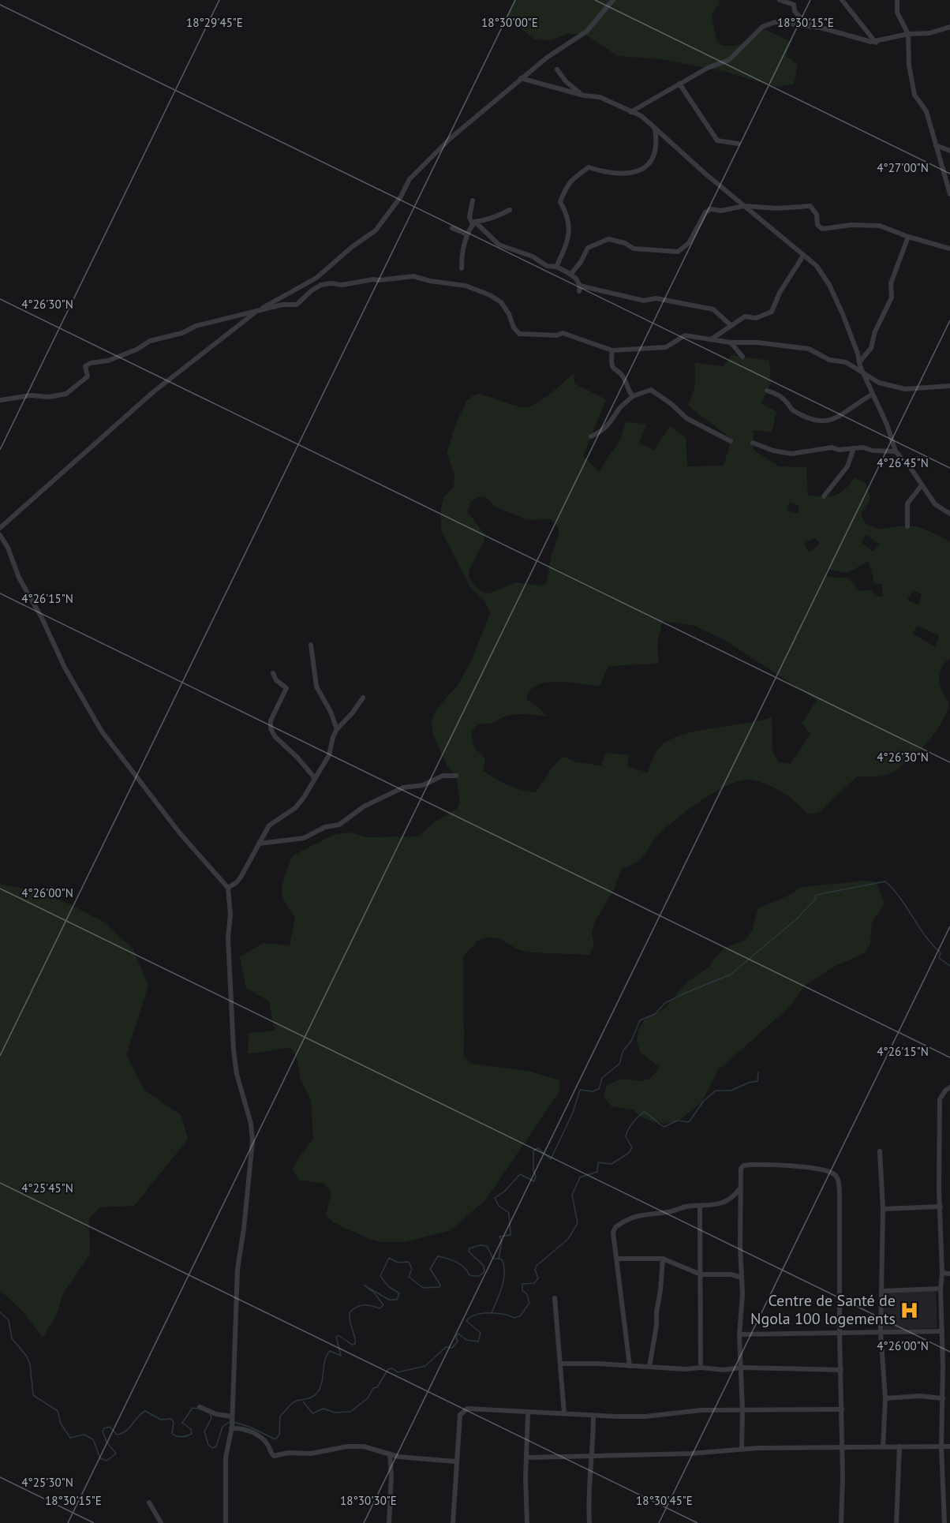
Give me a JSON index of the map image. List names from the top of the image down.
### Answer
{
  "places": {
    "hospital": ["Centre de Santé de Ngola 100 logements"]
  },
  "coordinates": [
    "18°29'45\"E",
    "18°30'00\"E",
    "18°30'15\"E",
    "4°27'00\"N",
    "4°26'30\"N",
    "4°26'45\"N",
    "4°26'15\"N",
    "4°26'00\"N",
    "4°25'45\"N",
    "4°25'30\"N",
    "18°30'30\"E",
    "18°30'45\"E"
  ]
}
